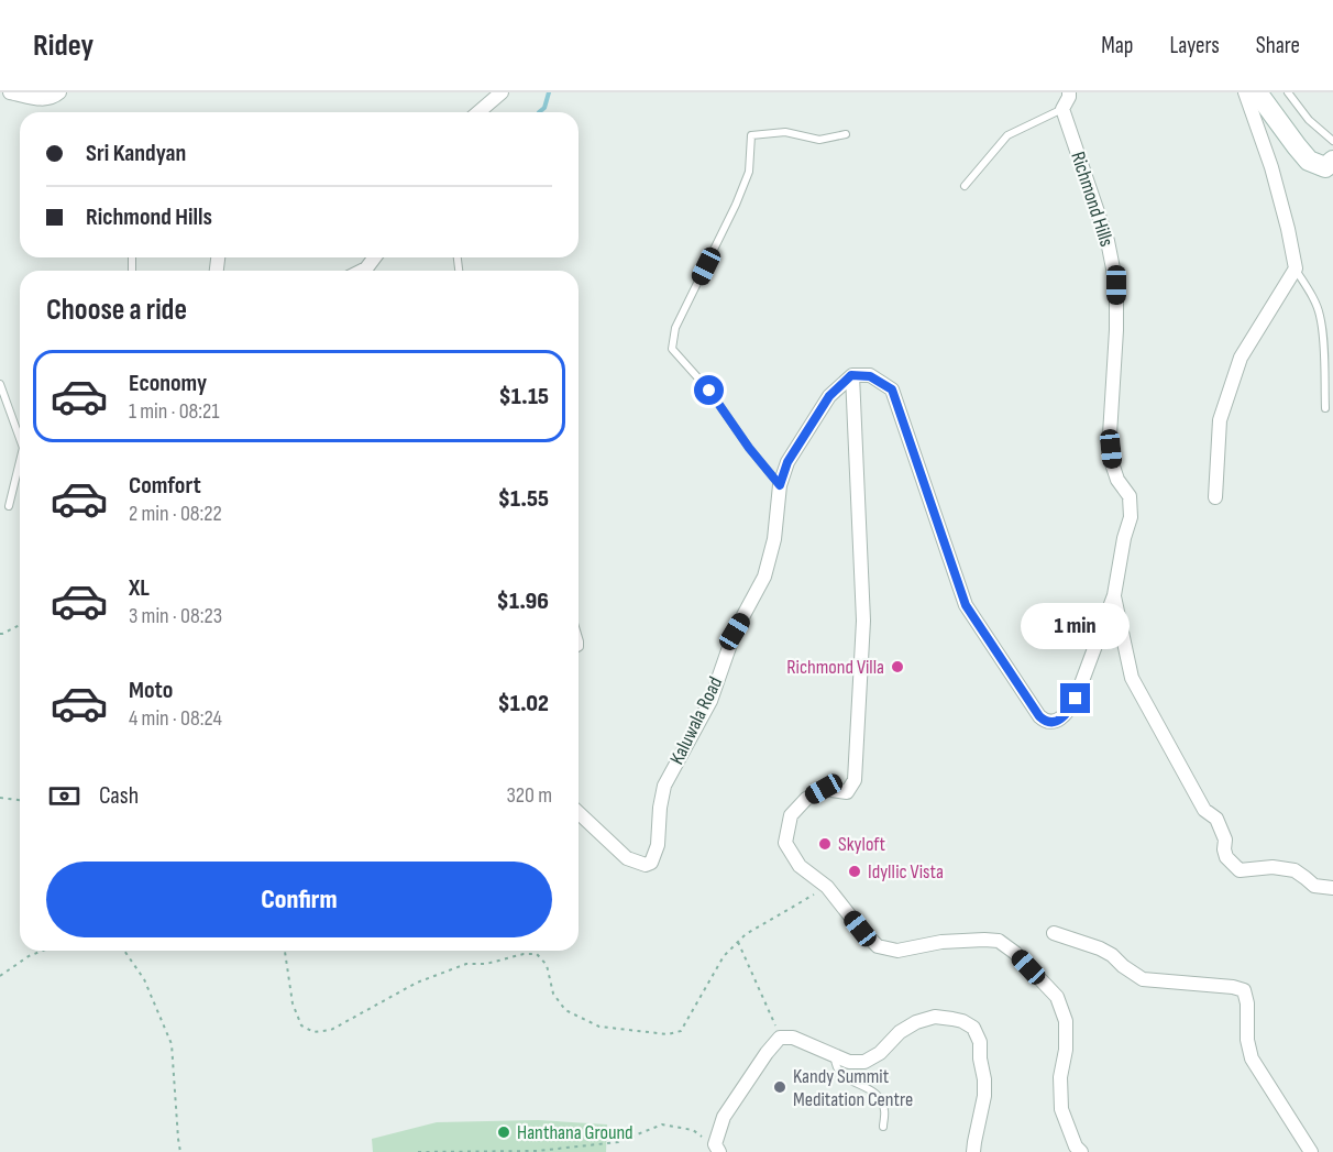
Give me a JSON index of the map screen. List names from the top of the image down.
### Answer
{
  "streets": {
    "street": ["Richmond Hills", "Kaluwala Road"]
  },
  "places": [
    "Richmond Villa",
    "Skyloft",
    "Idyllic Vista",
    "Kandy Summit Meditation Centre",
    "Hanthana Ground"
  ],
  "page": {
    "header": "Ridey",
    "nav": ["Map", "Layers", "Share"],
    "banner": ["Sri Kandyan", "Richmond Hills"],
    "heading": "Choose a ride",
    "list": [
      {
        "name": "Economy",
        "note": "1 min · 08:21",
        "value": "$1.15"
      },
      {
        "name": "Comfort",
        "note": "2 min · 08:22",
        "value": "$1.55"
      },
      {
        "name": "XL",
        "note": "3 min · 08:23",
        "value": "$1.96"
      },
      {
        "name": "Moto",
        "note": "4 min · 08:24",
        "value": "$1.02"
      }
    ],
    "bubble": "1 min",
    "pay": ["Cash", "320 m"],
    "buttons": "Confirm"
  }
}
